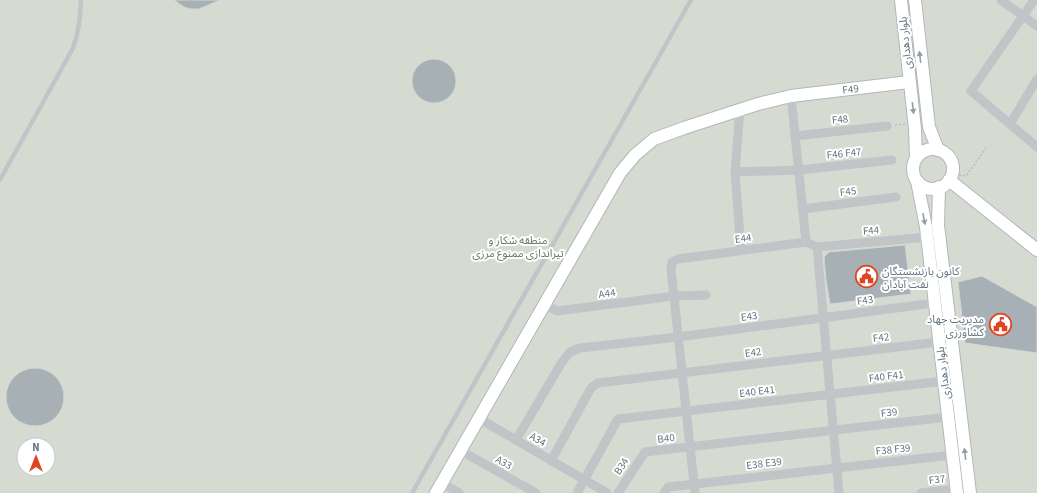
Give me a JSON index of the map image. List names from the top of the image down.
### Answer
{
  "streets": {
    "main road": ["بلوار دهداری", "F49"],
    "street": [
      "F48",
      "F46 F47",
      "F45",
      "F44",
      "E44",
      "A44",
      "F43",
      "E43",
      "F42",
      "E42",
      "F40 F41",
      "E40 E41",
      "F39",
      "B40",
      "A34",
      "F38 F39",
      "A33",
      "E38 E39",
      "B34",
      "F37"
    ]
  },
  "crossings": [
    ["بلوار دهداری", "F49"],
    ["بلوار دهداری", "F44"],
    ["بلوار دهداری", "F43"],
    ["بلوار دهداری", "F42"],
    ["بلوار دهداری", "F40 F41"],
    ["بلوار دهداری", "F39"],
    ["بلوار دهداری", "F38 F39"],
    ["بلوار دهداری", "F37"],
    ["F49", "A44"],
    ["F49", "A34"],
    ["F49", "A33"],
    ["E44", "A44"],
    ["F43", "E43"],
    ["E43", "A34"],
    ["F42", "E42"],
    ["E42", "A34"],
    ["F40 F41", "E40 E41"],
    ["E40 E41", "A34"],
    ["F39", "B40"],
    ["B40", "B34"],
    ["F38 F39", "E38 E39"]
  ],
  "parks": ["منطقه شکار و تیراندازی ممنوع مرزی"],
  "places": {
    "public building": ["کانون بازنشستگان نفت آبادان", "مدیریت جهاد کشاورزی"]
  },
  "north": "top"
}
